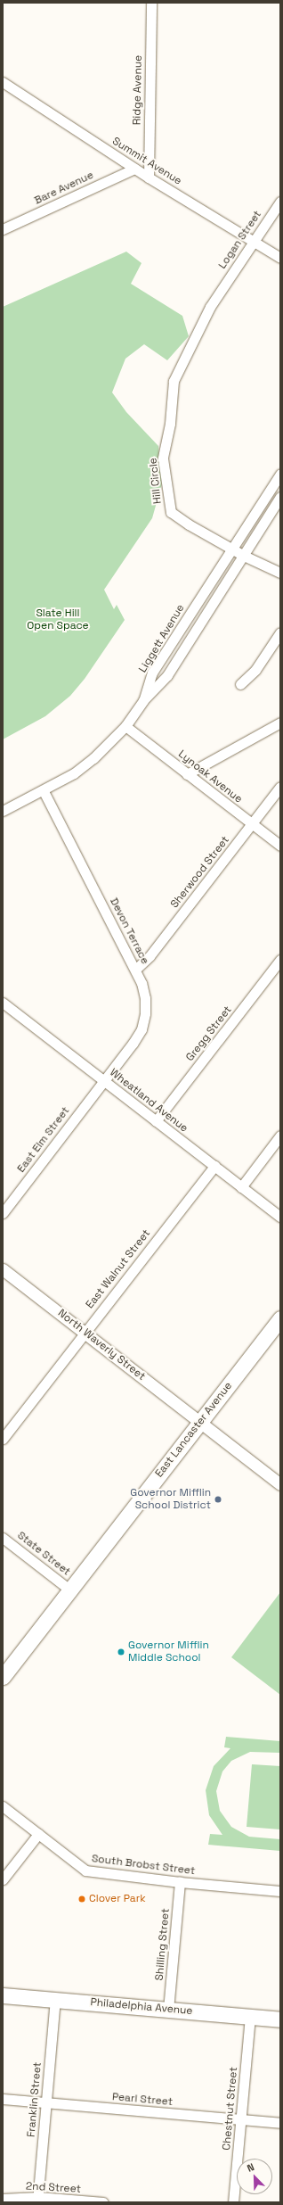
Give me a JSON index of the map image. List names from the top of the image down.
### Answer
{
  "streets": {
    "main road": ["East Lancaster Avenue", "Philadelphia Avenue"],
    "street": [
      "Ridge Avenue",
      "Summit Avenue",
      "Bare Avenue",
      "Logan Street",
      "Hill Circle",
      "Liggett Avenue",
      "Lynoak Avenue",
      "Sherwood Street",
      "Devon Terrace",
      "Gregg Street",
      "Wheatland Avenue",
      "East Elm Street",
      "East Walnut Street",
      "North Waverly Street",
      "State Street",
      "South Brobst Street",
      "Shilling Street",
      "Franklin Street",
      "Pearl Street",
      "Chestnut Street",
      "2nd Street"
    ]
  },
  "crossings": [
    ["Ridge Avenue", "Summit Avenue"],
    ["Summit Avenue", "Bare Avenue"],
    ["Summit Avenue", "Logan Street"],
    ["Logan Street", "Hill Circle"],
    ["Hill Circle", "Liggett Avenue"],
    ["Lynoak Avenue", "Sherwood Street"],
    ["Sherwood Street", "Devon Terrace"],
    ["Devon Terrace", "Wheatland Avenue"],
    ["Devon Terrace", "East Elm Street"],
    ["Gregg Street", "Wheatland Avenue"],
    ["Wheatland Avenue", "East Elm Street"],
    ["Wheatland Avenue", "East Walnut Street"],
    ["East Walnut Street", "North Waverly Street"],
    ["North Waverly Street", "East Lancaster Avenue"],
    ["East Lancaster Avenue", "State Street"],
    ["South Brobst Street", "Shilling Street"],
    ["Shilling Street", "Philadelphia Avenue"],
    ["Philadelphia Avenue", "Franklin Street"],
    ["Philadelphia Avenue", "Chestnut Street"],
    ["Franklin Street", "Pearl Street"],
    ["Franklin Street", "2nd Street"],
    ["Pearl Street", "Chestnut Street"]
  ],
  "parks": ["Slate Hill Open Space"],
  "places": ["Governor Mifflin School District", "Governor Mifflin Middle School", "Clover Park"],
  "north": "top left"
}
